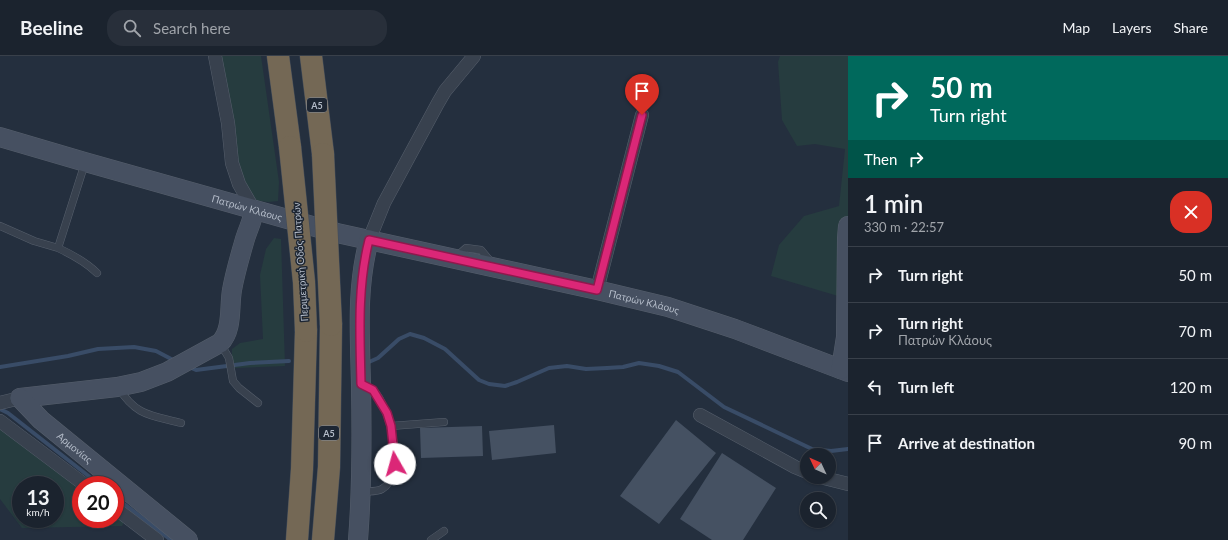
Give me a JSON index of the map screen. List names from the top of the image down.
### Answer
{
  "streets": {
    "highway": ["Α5", "Περιμετρική Οδός Πατρών"],
    "street": ["Πατρών Κλάους", "Αρμονίας"]
  },
  "north": "top left",
  "page": {
    "header": "Beeline",
    "search": "Search here",
    "nav": ["Map", "Layers", "Share"],
    "turn": ["50 m", "Turn right"],
    "then": "Then",
    "heading": ["1 min", "330 m · 22:57"],
    "list": [
      {
        "name": "Turn right",
        "value": "50 m"
      },
      {
        "name": "Turn right",
        "note": "Πατρών Κλάους",
        "value": "70 m"
      },
      {
        "name": "Turn left",
        "value": "120 m"
      },
      {
        "name": "Arrive at destination",
        "value": "90 m"
      }
    ],
    "speed": "13 km/h",
    "limit": "20"
  }
}
